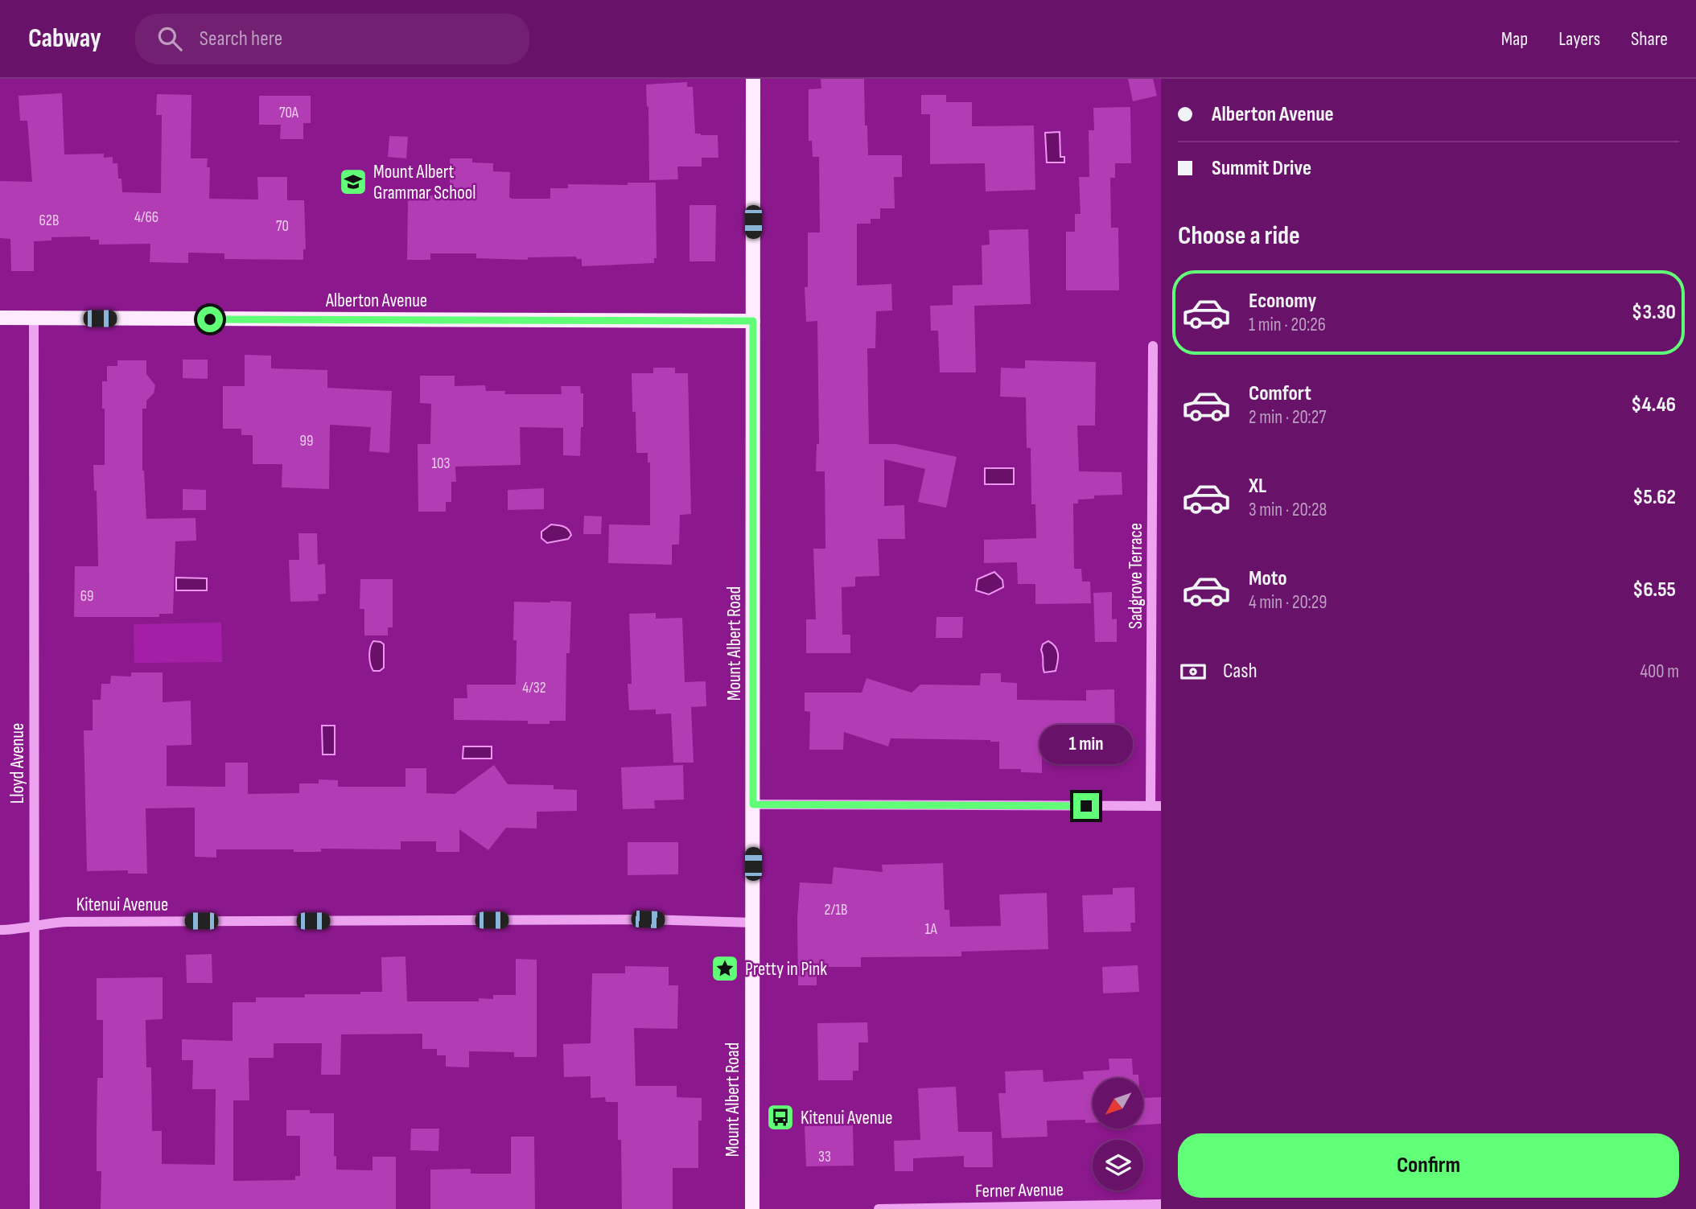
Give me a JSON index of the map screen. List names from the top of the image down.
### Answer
{
  "streets": {
    "main road": ["Alberton Avenue", "Mount Albert Road"],
    "street": [
      "Sadgrove Terrace",
      "Lloyd Avenue",
      "Kitenui Avenue",
      "Ferner Avenue"
    ]
  },
  "crossings": [
    ["Alberton Avenue", "Mount Albert Road"],
    ["Alberton Avenue", "Lloyd Avenue"],
    ["Mount Albert Road", "Kitenui Avenue"],
    ["Lloyd Avenue", "Kitenui Avenue"]
  ],
  "places": {
    "school or university": ["Mount Albert Grammar School"],
    "place": ["Pretty in Pink"],
    "bus stop": ["Kitenui Avenue"]
  },
  "house_numbers": [
    "70A",
    "4/66",
    "62B",
    "70",
    "99",
    "103",
    "69",
    "4/32",
    "2/1B",
    "1A",
    "33"
  ],
  "north": "bottom left",
  "page": {
    "header": "Cabway",
    "search": "Search here",
    "nav": ["Map", "Layers", "Share"],
    "banner": ["Alberton Avenue", "Summit Drive"],
    "heading": "Choose a ride",
    "list": [
      {
        "name": "Economy",
        "note": "1 min · 20:26",
        "value": "$3.30"
      },
      {
        "name": "Comfort",
        "note": "2 min · 20:27",
        "value": "$4.46"
      },
      {
        "name": "XL",
        "note": "3 min · 20:28",
        "value": "$5.62"
      },
      {
        "name": "Moto",
        "note": "4 min · 20:29",
        "value": "$6.55"
      }
    ],
    "pay": ["Cash", "400 m"],
    "bubble": "1 min",
    "buttons": "Confirm"
  }
}
